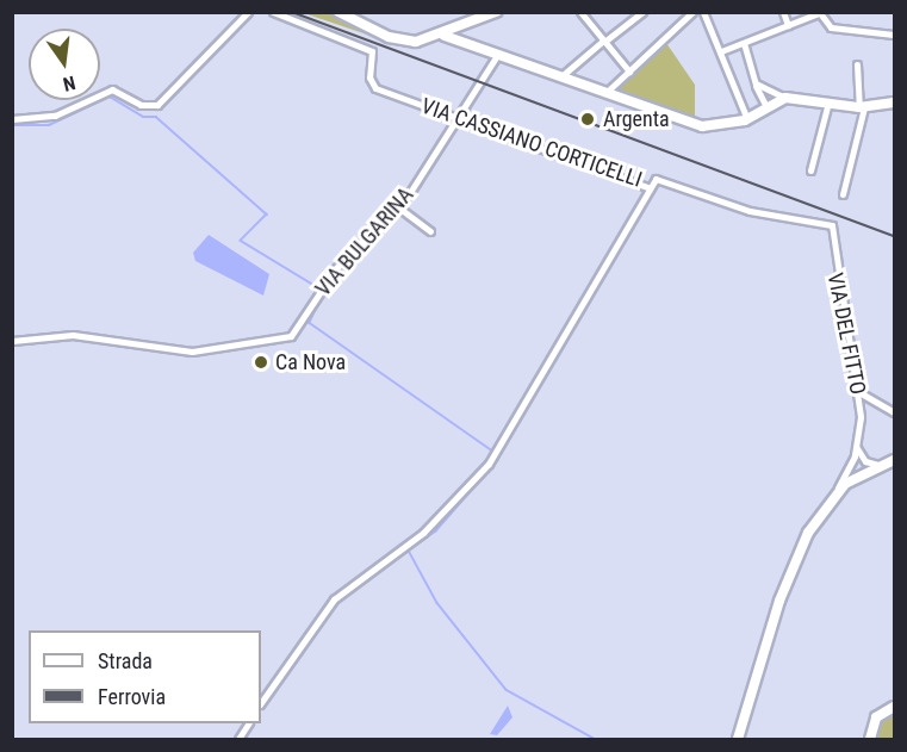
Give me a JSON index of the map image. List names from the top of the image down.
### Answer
{
  "streets": {
    "street": ["VIA CASSIANO CORTICELLI", "VIA BULGARINA", "VIA DEL FITTO"]
  },
  "crossings": [
    ["VIA CASSIANO CORTICELLI", "VIA BULGARINA"],
    ["VIA CASSIANO CORTICELLI", "VIA DEL FITTO"]
  ],
  "places": ["Argenta", "Ca Nova"],
  "legend": ["Strada", "Ferrovia"],
  "north": "bottom"
}
